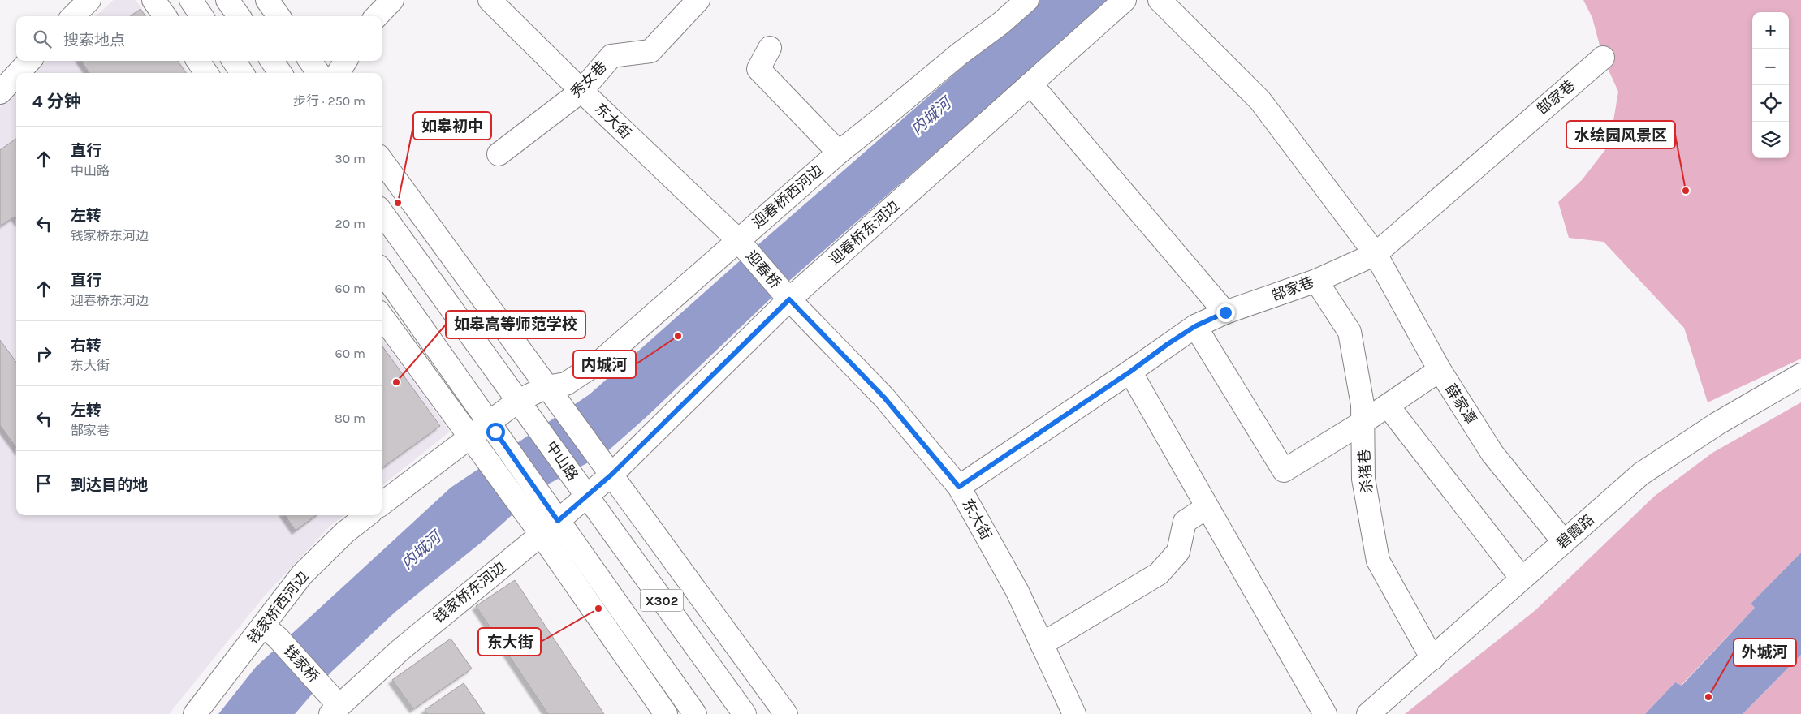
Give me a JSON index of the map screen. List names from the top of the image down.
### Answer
{
  "streets": {
    "street": [
      "秀女巷",
      "郜家巷",
      "东大街",
      "迎春桥西河边",
      "迎春桥东河边",
      "迎春桥",
      "薛家潭",
      "中山路",
      "杀猪巷",
      "碧霞路",
      "钱家桥东河边",
      "X302",
      "钱家桥西河边",
      "钱家桥"
    ]
  },
  "crossings": [
    ["秀女巷", "东大街"],
    ["郜家巷", "东大街"],
    ["郜家巷", "薛家潭"],
    ["郜家巷", "杀猪巷"],
    ["东大街", "迎春桥西河边"],
    ["东大街", "迎春桥东河边"],
    ["东大街", "迎春桥"],
    ["迎春桥西河边", "迎春桥"],
    ["迎春桥东河边", "迎春桥"],
    ["迎春桥东河边", "钱家桥东河边"],
    ["薛家潭", "碧霞路"],
    ["中山路", "钱家桥东河边"],
    ["杀猪巷", "碧霞路"],
    ["钱家桥东河边", "X302"],
    ["钱家桥东河边", "钱家桥"],
    ["钱家桥西河边", "钱家桥"]
  ],
  "water": ["内城河"],
  "places": [
    "水绘园风景区",
    "如皋初中",
    "内城河",
    "如皋高等师范学校",
    "东大街",
    "外城河"
  ],
  "page": {
    "map_buttons": ["+", "−"],
    "search": "搜索地点",
    "heading": ["4 分钟", "步行 · 250 m"],
    "list": [
      ["直行", "中山路", "30 m"],
      ["左转", "钱家桥东河边", "20 m"],
      ["直行", "迎春桥东河边", "60 m"],
      ["右转", "东大街", "60 m"],
      ["左转", "郜家巷", "80 m"],
      "到达目的地"
    ]
  }
}
